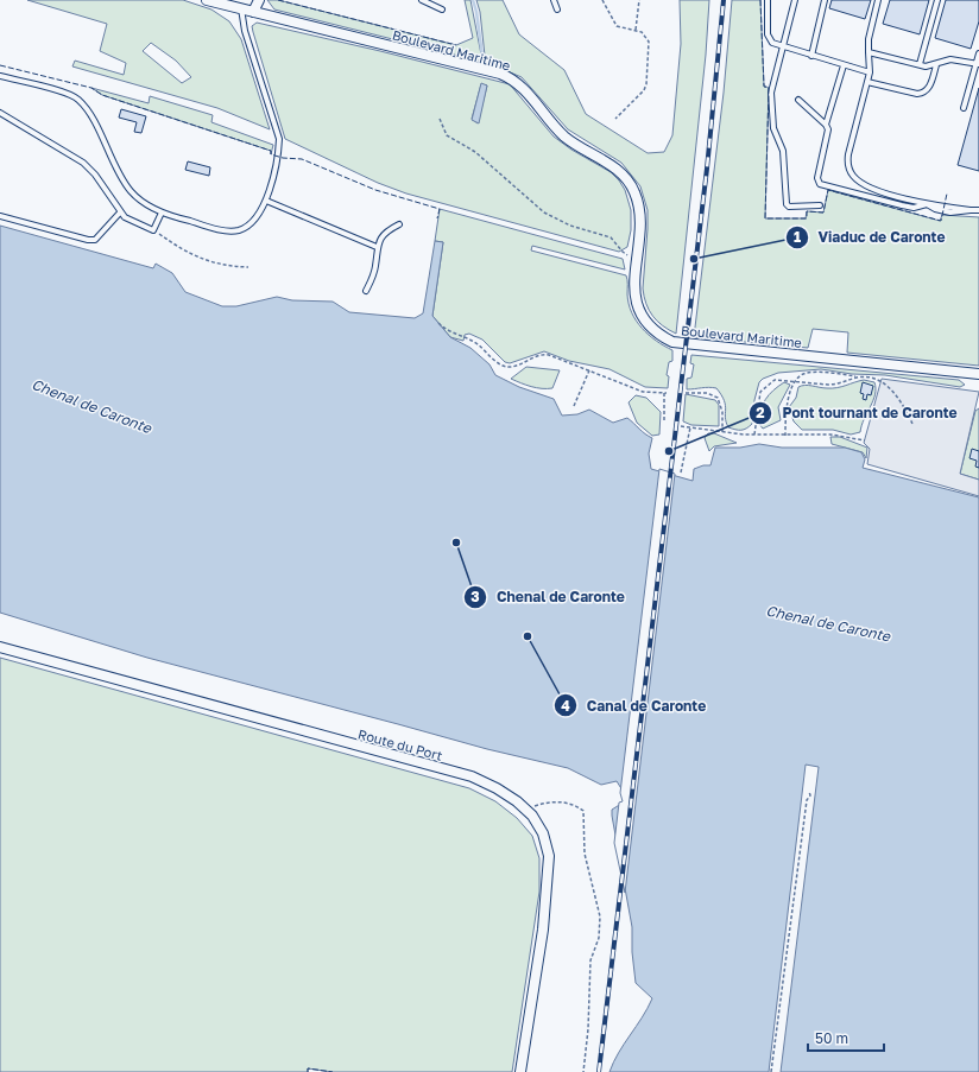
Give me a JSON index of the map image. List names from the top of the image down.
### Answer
{
  "streets": {
    "street": ["Boulevard Maritime", "Route du Port"]
  },
  "water": ["Chenal de Caronte"],
  "places": [
    "Viaduc de Caronte",
    "Pont tournant de Caronte",
    "Chenal de Caronte",
    "Canal de Caronte"
  ],
  "scale_bar": "50 m"
}
